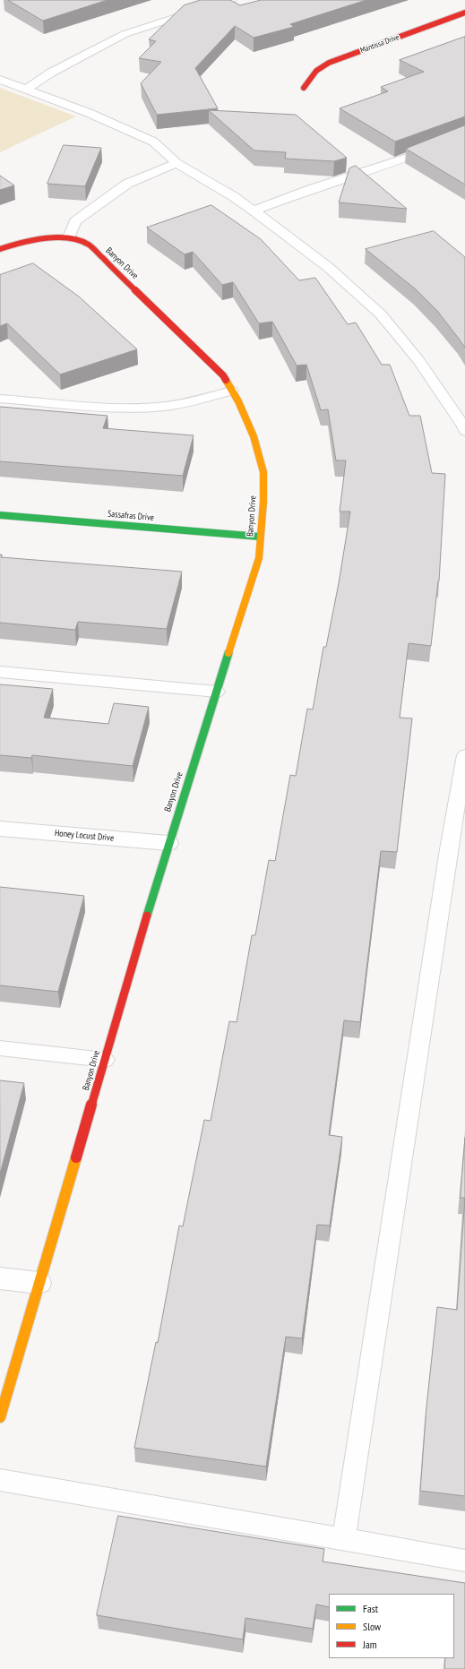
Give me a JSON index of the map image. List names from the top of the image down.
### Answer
{
  "streets": {
    "street": [
      "Mantissa Drive",
      "Banyon Drive",
      "Sassafras Drive",
      "Honey Locust Drive"
    ]
  },
  "crossings": [
    ["Banyon Drive", "Sassafras Drive"],
    ["Banyon Drive", "Honey Locust Drive"]
  ],
  "legend": ["Fast", "Slow", "Jam"]
}
